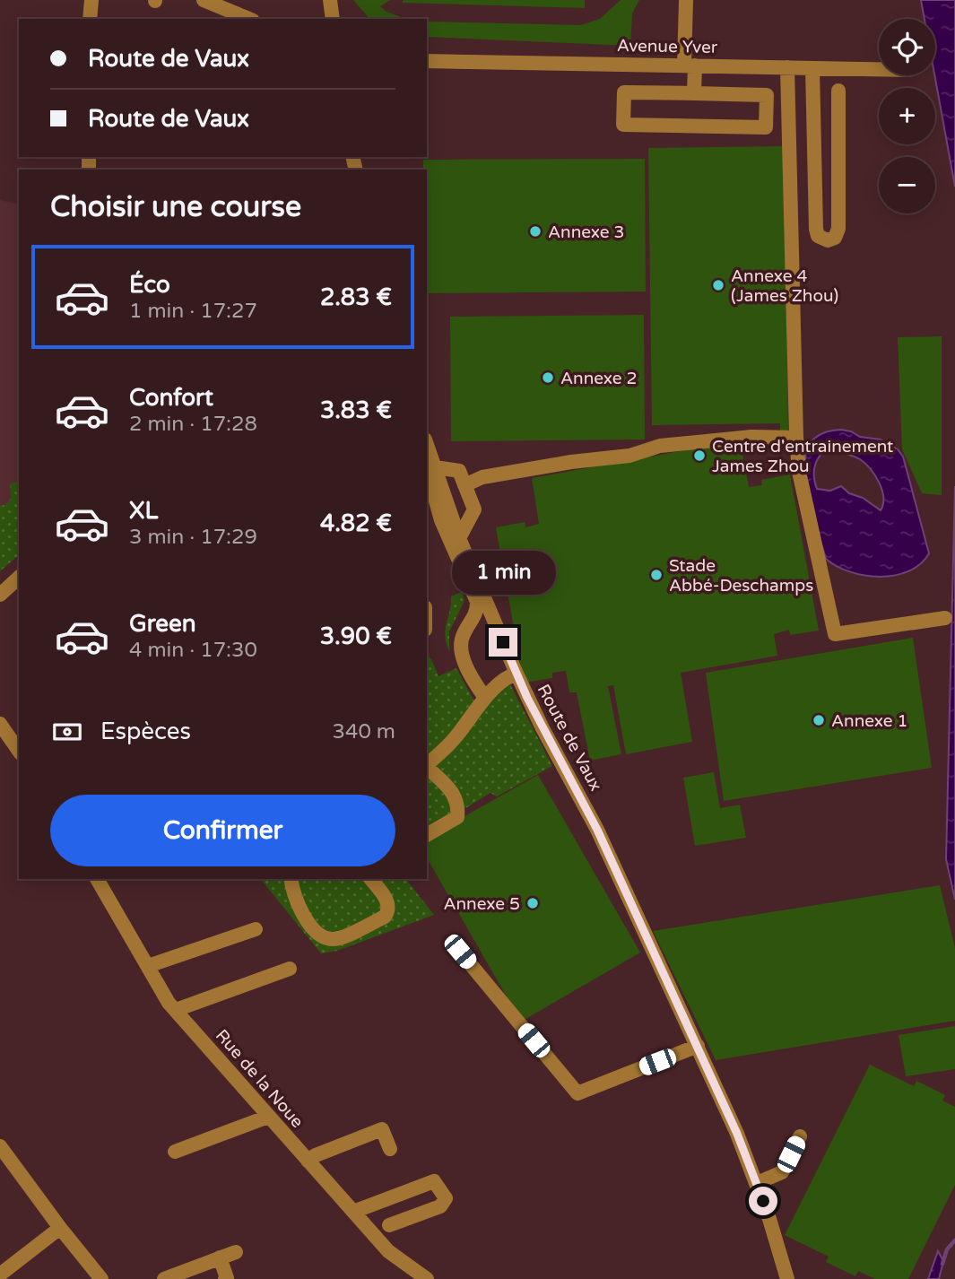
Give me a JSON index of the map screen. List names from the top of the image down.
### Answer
{
  "streets": {
    "street": ["Avenue Yver", "Route de Vaux", "Rue de la Noue"]
  },
  "places": [
    "Annexe 3",
    "Annexe 4 (James Zhou)",
    "Annexe 2",
    "Centre d'entrainement James Zhou",
    "Stade Abbé-Deschamps",
    "Annexe 1",
    "Annexe 5"
  ],
  "page": {
    "map_buttons": ["+", "−"],
    "banner": ["Route de Vaux", "Route de Vaux"],
    "heading": "Choisir une course",
    "list": [
      {
        "name": "Éco",
        "note": "1 min · 17:27",
        "value": "2.83 €"
      },
      {
        "name": "Confort",
        "note": "2 min · 17:28",
        "value": "3.83 €"
      },
      {
        "name": "XL",
        "note": "3 min · 17:29",
        "value": "4.82 €"
      },
      {
        "name": "Green",
        "note": "4 min · 17:30",
        "value": "3.90 €"
      }
    ],
    "bubble": "1 min",
    "pay": ["Espèces", "340 m"],
    "buttons": "Confirmer"
  }
}
